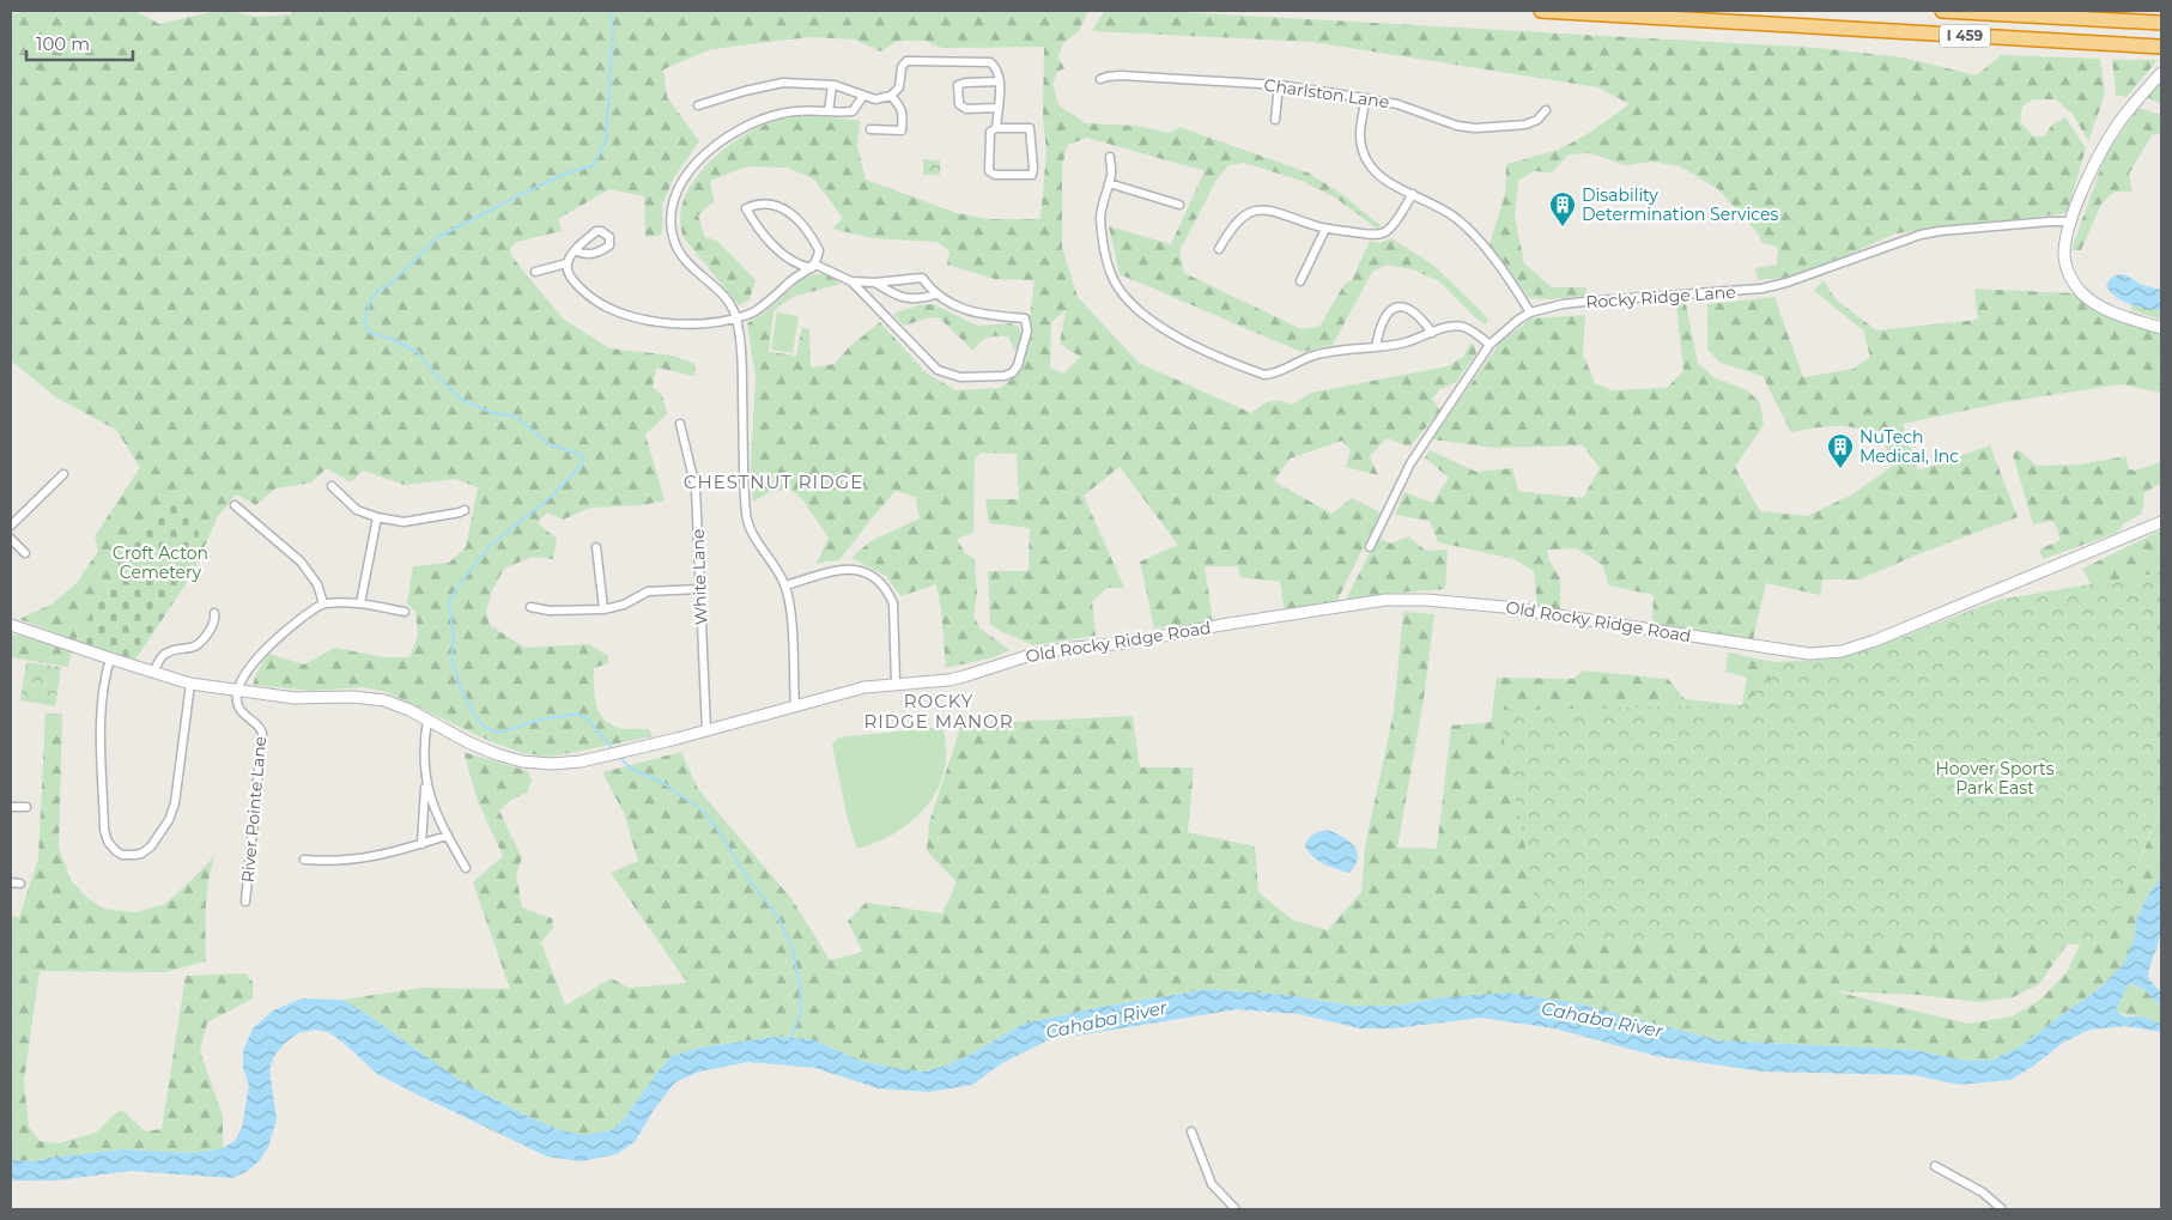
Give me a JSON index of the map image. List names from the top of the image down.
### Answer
{
  "streets": {
    "highway": ["I 459"],
    "street": [
      "Charlston Lane",
      "Rocky Ridge Lane",
      "White Lane",
      "Old Rocky Ridge Road",
      "River Pointe Lane"
    ]
  },
  "crossings": [
    ["White Lane", "Old Rocky Ridge Road"],
    ["Old Rocky Ridge Road", "River Pointe Lane"]
  ],
  "districts": ["CHESTNUT RIDGE", "ROCKY RIDGE MANOR"],
  "water": ["Cahaba River"],
  "parks": ["Croft Acton Cemetery", "Hoover Sports Park East"],
  "places": {
    "building": ["Disability Determination Services", "NuTech Medical, Inc"]
  },
  "scale_bar": "100 m"
}
